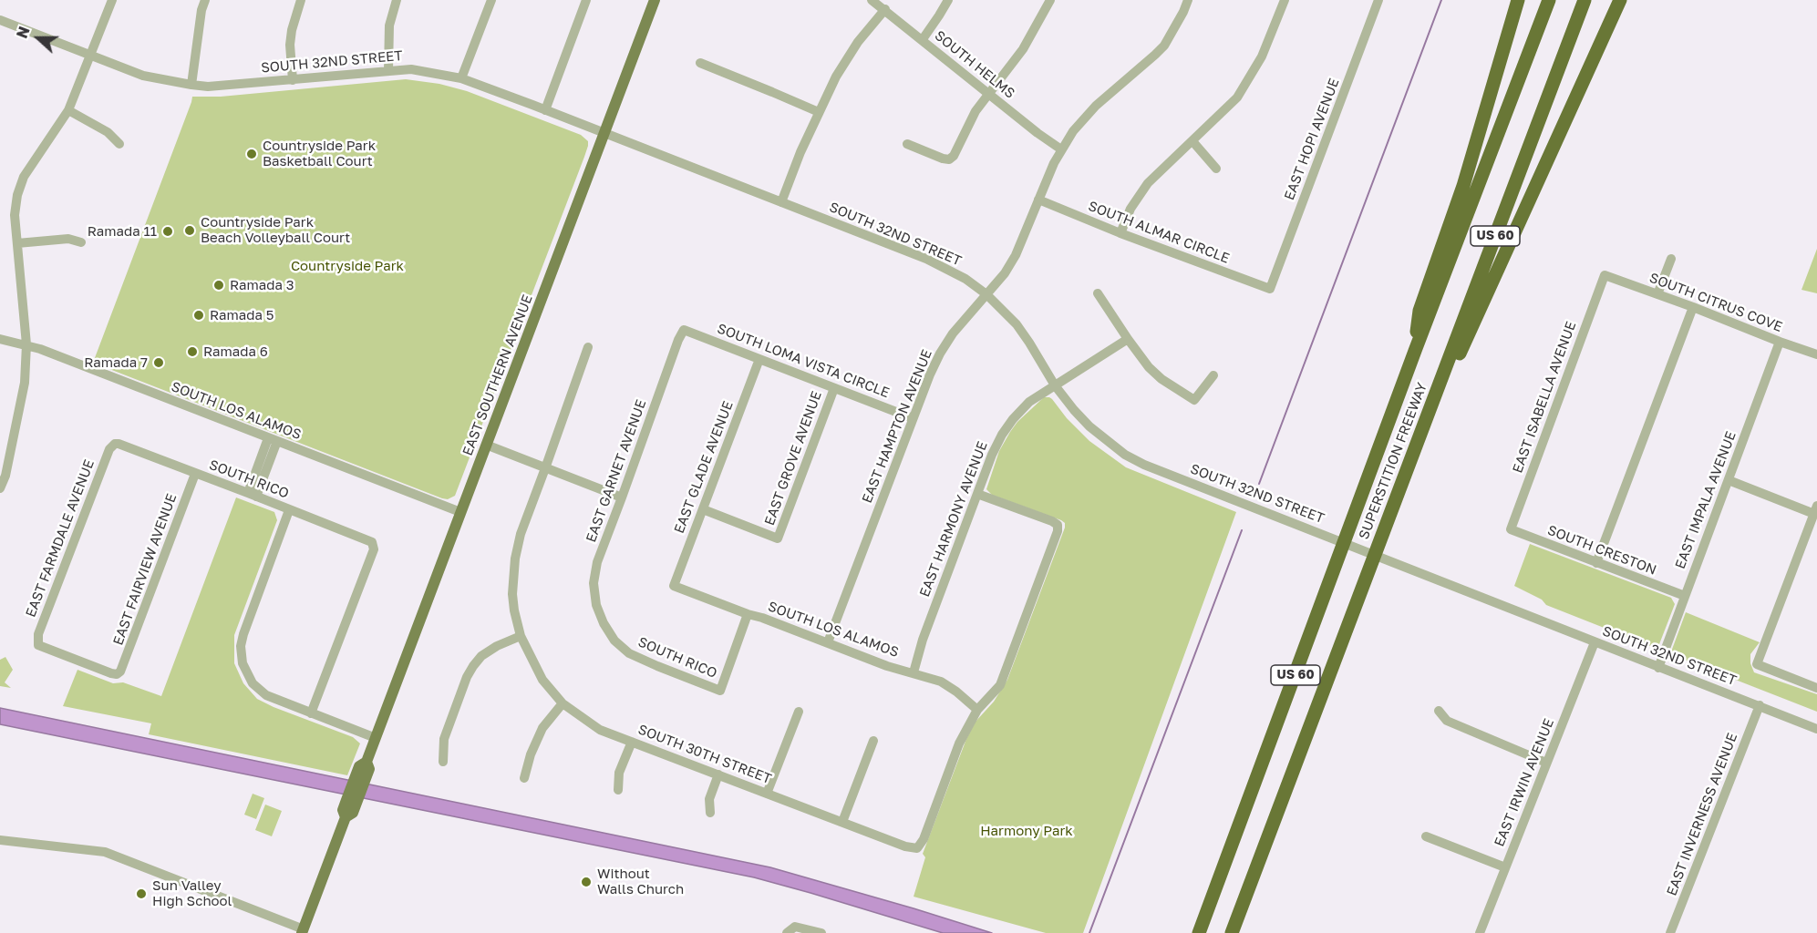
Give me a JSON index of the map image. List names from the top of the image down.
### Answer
{
  "streets": {
    "highway": ["US 60", "SUPERSTITION FREEWAY"],
    "main road": ["EAST SOUTHERN AVENUE"],
    "street": [
      "SOUTH 32ND STREET",
      "SOUTH HELMS",
      "EAST HOPI AVENUE",
      "SOUTH ALMAR CIRCLE",
      "SOUTH CITRUS COVE",
      "SOUTH LOMA VISTA CIRCLE",
      "EAST ISABELLA AVENUE",
      "SOUTH LOS ALAMOS",
      "EAST HAMPTON AVENUE",
      "EAST GROVE AVENUE",
      "EAST GLADE AVENUE",
      "EAST GARNET AVENUE",
      "SOUTH RICO",
      "EAST IMPALA AVENUE",
      "EAST HARMONY AVENUE",
      "EAST FARMDALE AVENUE",
      "SOUTH CRESTON",
      "EAST FAIRVIEW AVENUE",
      "SOUTH 30TH STREET",
      "EAST IRWIN AVENUE",
      "EAST INVERNESS AVENUE"
    ]
  },
  "crossings": [
    ["SOUTH 32ND STREET", "EAST SOUTHERN AVENUE"],
    ["SOUTH 32ND STREET", "EAST HAMPTON AVENUE"],
    ["SOUTH 32ND STREET", "EAST IMPALA AVENUE"],
    ["SOUTH 32ND STREET", "EAST HARMONY AVENUE"],
    ["SOUTH 32ND STREET", "EAST IRWIN AVENUE"],
    ["SOUTH 32ND STREET", "EAST INVERNESS AVENUE"],
    ["SOUTH HELMS", "EAST HAMPTON AVENUE"],
    ["EAST HOPI AVENUE", "SOUTH ALMAR CIRCLE"],
    ["SOUTH ALMAR CIRCLE", "EAST HAMPTON AVENUE"],
    ["SOUTH CITRUS COVE", "EAST ISABELLA AVENUE"],
    ["SOUTH CITRUS COVE", "EAST IMPALA AVENUE"],
    ["SOUTH LOMA VISTA CIRCLE", "EAST HAMPTON AVENUE"],
    ["SOUTH LOMA VISTA CIRCLE", "EAST GROVE AVENUE"],
    ["SOUTH LOMA VISTA CIRCLE", "EAST GLADE AVENUE"],
    ["SOUTH LOMA VISTA CIRCLE", "EAST GARNET AVENUE"],
    ["EAST SOUTHERN AVENUE", "SOUTH LOS ALAMOS"],
    ["EAST ISABELLA AVENUE", "SOUTH CRESTON"],
    ["SOUTH LOS ALAMOS", "EAST HAMPTON AVENUE"],
    ["SOUTH LOS ALAMOS", "EAST GLADE AVENUE"],
    ["SOUTH LOS ALAMOS", "SOUTH RICO"],
    ["SOUTH LOS ALAMOS", "EAST HARMONY AVENUE"],
    ["SOUTH LOS ALAMOS", "SOUTH 30TH STREET"],
    ["EAST GROVE AVENUE", "EAST GLADE AVENUE"],
    ["EAST GARNET AVENUE", "SOUTH RICO"],
    ["SOUTH RICO", "EAST FARMDALE AVENUE"],
    ["SOUTH RICO", "EAST FAIRVIEW AVENUE"],
    ["EAST IMPALA AVENUE", "SOUTH CRESTON"],
    ["EAST FARMDALE AVENUE", "EAST FAIRVIEW AVENUE"]
  ],
  "parks": ["Countryside Park", "Harmony Park"],
  "places": [
    "Countryside Park Basketball Court",
    "Countryside Park Beach Volleyball Court",
    "Ramada 11",
    "Ramada 3",
    "Ramada 5",
    "Ramada 6",
    "Ramada 7",
    "Without Walls Church",
    "Sun Valley High School"
  ],
  "north": "left"
}
